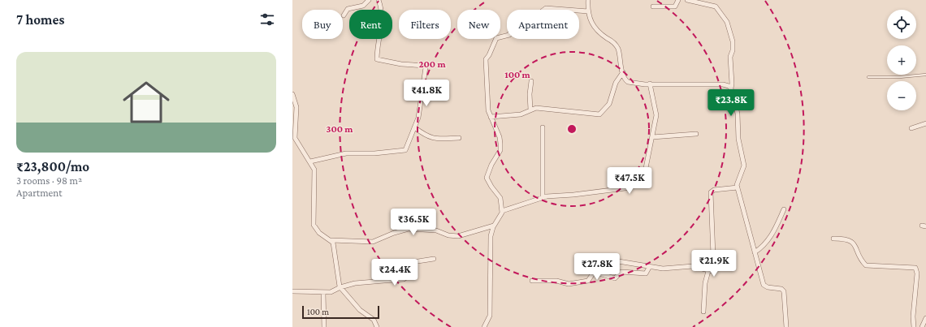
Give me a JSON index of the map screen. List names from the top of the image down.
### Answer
{
  "scale_bar": "100 m",
  "page": {
    "heading": "7 homes",
    "map_buttons": ["+", "−"],
    "chip": [
      "Buy",
      "Rent",
      "Filters",
      "New",
      "Apartment"
    ],
    "list": [
      {
        "name": "₹23,800/mo",
        "note": "3 rooms · 98 m² · Apartment"
      }
    ],
    "price": [
      "₹41.8K",
      "₹23.8K",
      "₹47.5K",
      "₹36.5K",
      "₹21.9K",
      "₹27.8K",
      "₹24.4K"
    ],
    "scale": "100 m"
  },
  "rings": ["200 m", "100 m", "300 m"]
}
